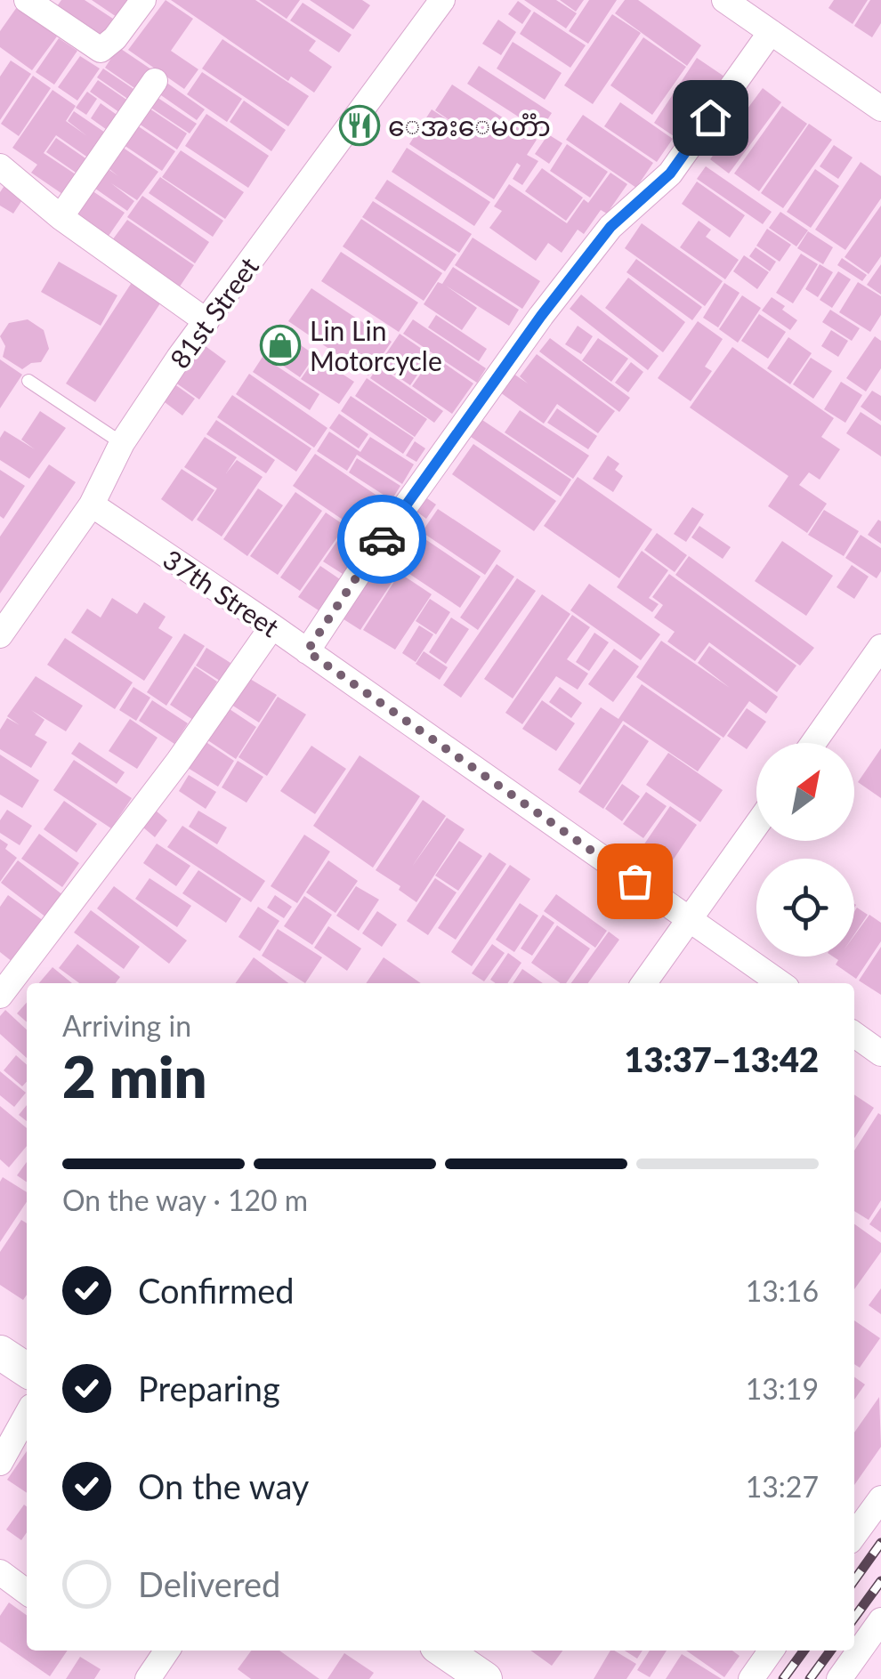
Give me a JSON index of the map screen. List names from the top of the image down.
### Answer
{
  "streets": {
    "street": ["81st Street", "37th Street"]
  },
  "crossings": [
    ["81st Street", "37th Street"]
  ],
  "places": {
    "restaurant": ["ေအးေမတၱာ"],
    "shop": ["Lin Lin Motorcycle"]
  },
  "north": "top right",
  "page": {
    "heading": ["2 min", "Arriving in", "13:37–13:42"],
    "bar": "On the way · 120 m",
    "list": [
      ["Confirmed", "13:16"],
      ["Preparing", "13:19"],
      ["On the way", "13:27"],
      "Delivered"
    ]
  }
}
